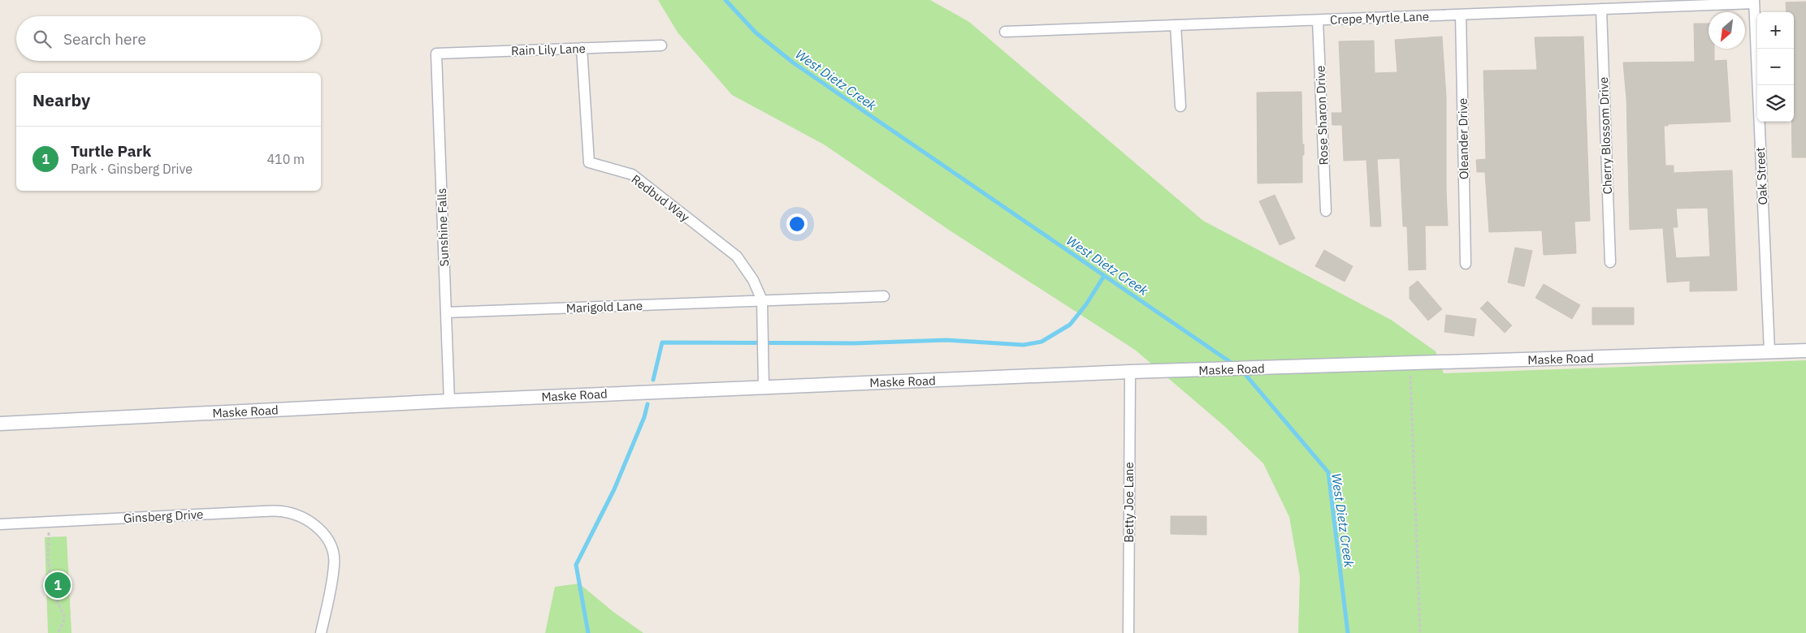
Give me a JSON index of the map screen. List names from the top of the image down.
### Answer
{
  "streets": {
    "street": [
      "Crepe Myrtle Lane",
      "Rain Lily Lane",
      "Rose Sharon Drive",
      "Cherry Blossom Drive",
      "Oleander Drive",
      "Oak Street",
      "Redbud Way",
      "Sunshine Falls",
      "Marigold Lane",
      "Maske Road",
      "Betty Joe Lane",
      "Ginsberg Drive"
    ]
  },
  "crossings": [
    ["Crepe Myrtle Lane", "Rose Sharon Drive"],
    ["Crepe Myrtle Lane", "Cherry Blossom Drive"],
    ["Crepe Myrtle Lane", "Oleander Drive"],
    ["Crepe Myrtle Lane", "Oak Street"],
    ["Rain Lily Lane", "Redbud Way"],
    ["Rain Lily Lane", "Sunshine Falls"],
    ["Oak Street", "Maske Road"],
    ["Redbud Way", "Marigold Lane"],
    ["Sunshine Falls", "Marigold Lane"],
    ["Sunshine Falls", "Maske Road"],
    ["Maske Road", "Betty Joe Lane"]
  ],
  "water": ["West Dietz Creek"],
  "north": "bottom left",
  "page": {
    "map_buttons": ["+", "−"],
    "search": "Search here",
    "heading": "Nearby",
    "list": [
      {
        "mark": "1",
        "name": "Turtle Park",
        "note": "Park · Ginsberg Drive",
        "value": "410 m"
      }
    ],
    "pins": "1"
  }
}
